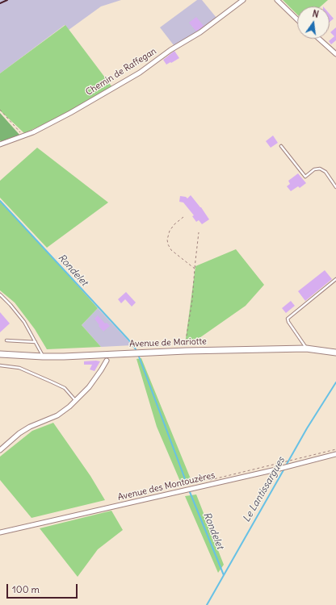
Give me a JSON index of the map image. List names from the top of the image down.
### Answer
{
  "streets": {
    "main road": ["Avenue de Mariotte"],
    "street": ["Chemin de Raffegan", "Avenue des Montouzères"]
  },
  "water": ["Rondelet", "Le Lantissargues"],
  "scale_bar": "100 m",
  "north": "top"
}
